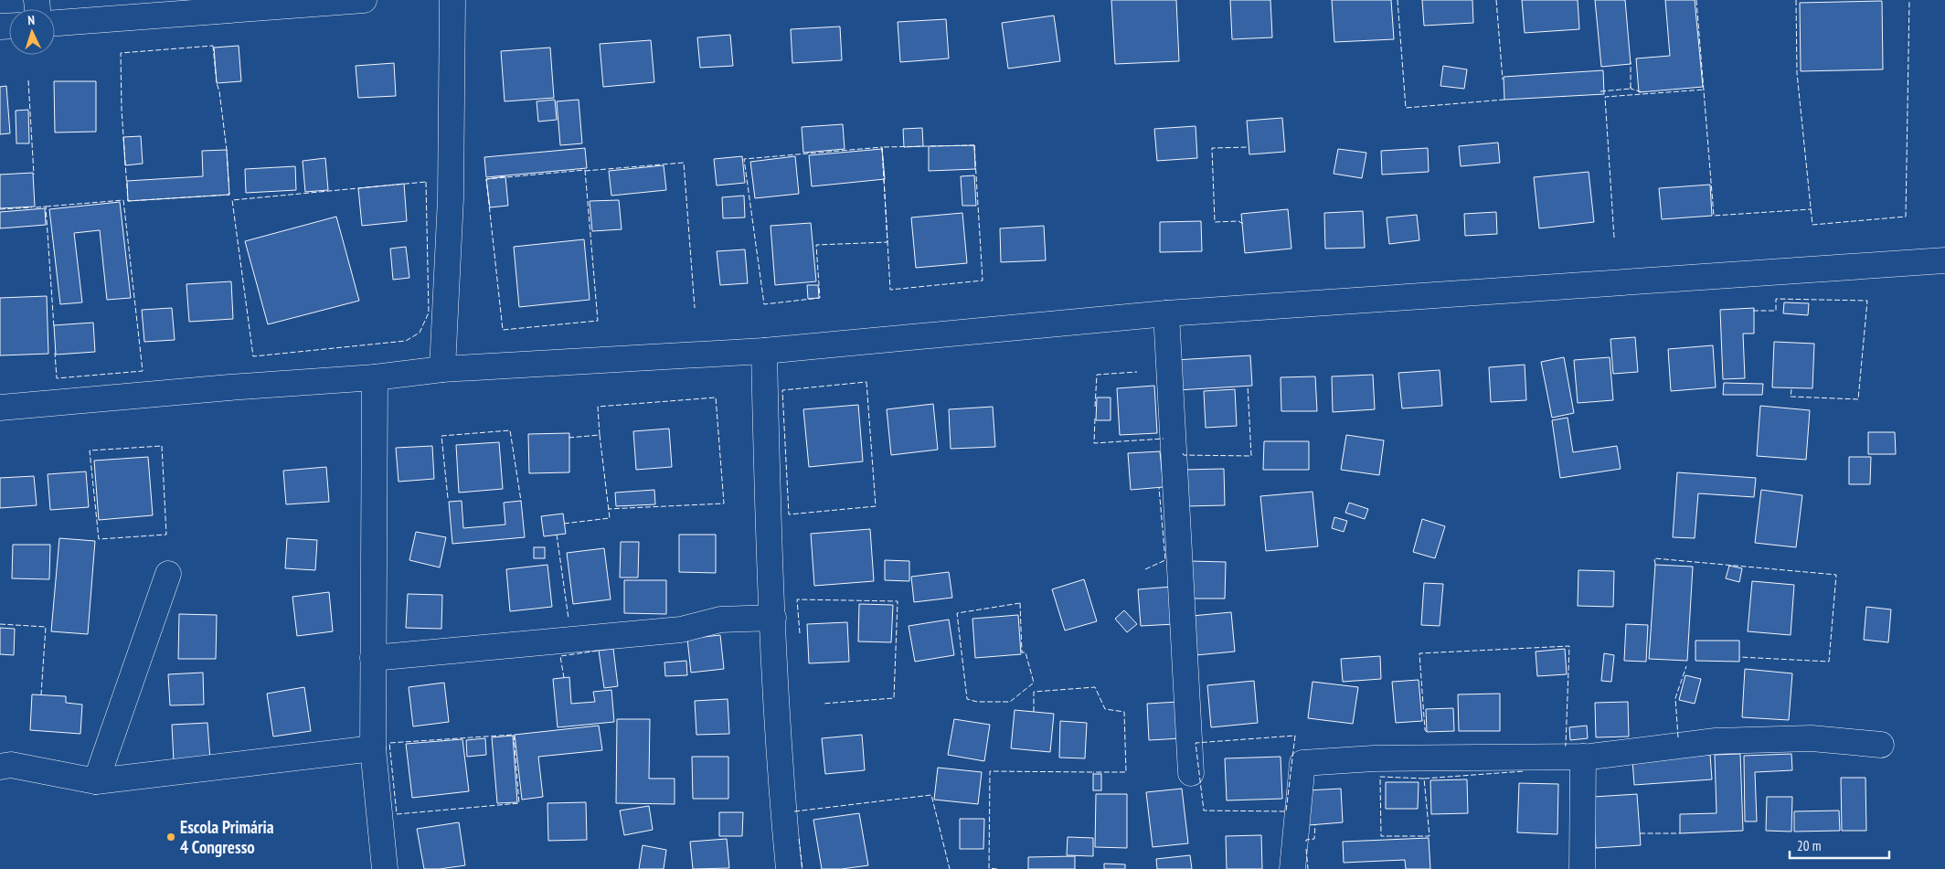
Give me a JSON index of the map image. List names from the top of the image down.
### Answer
{
  "places": ["Escola Primária 4 Congresso"],
  "scale_bar": "20 m",
  "north": "top"
}
